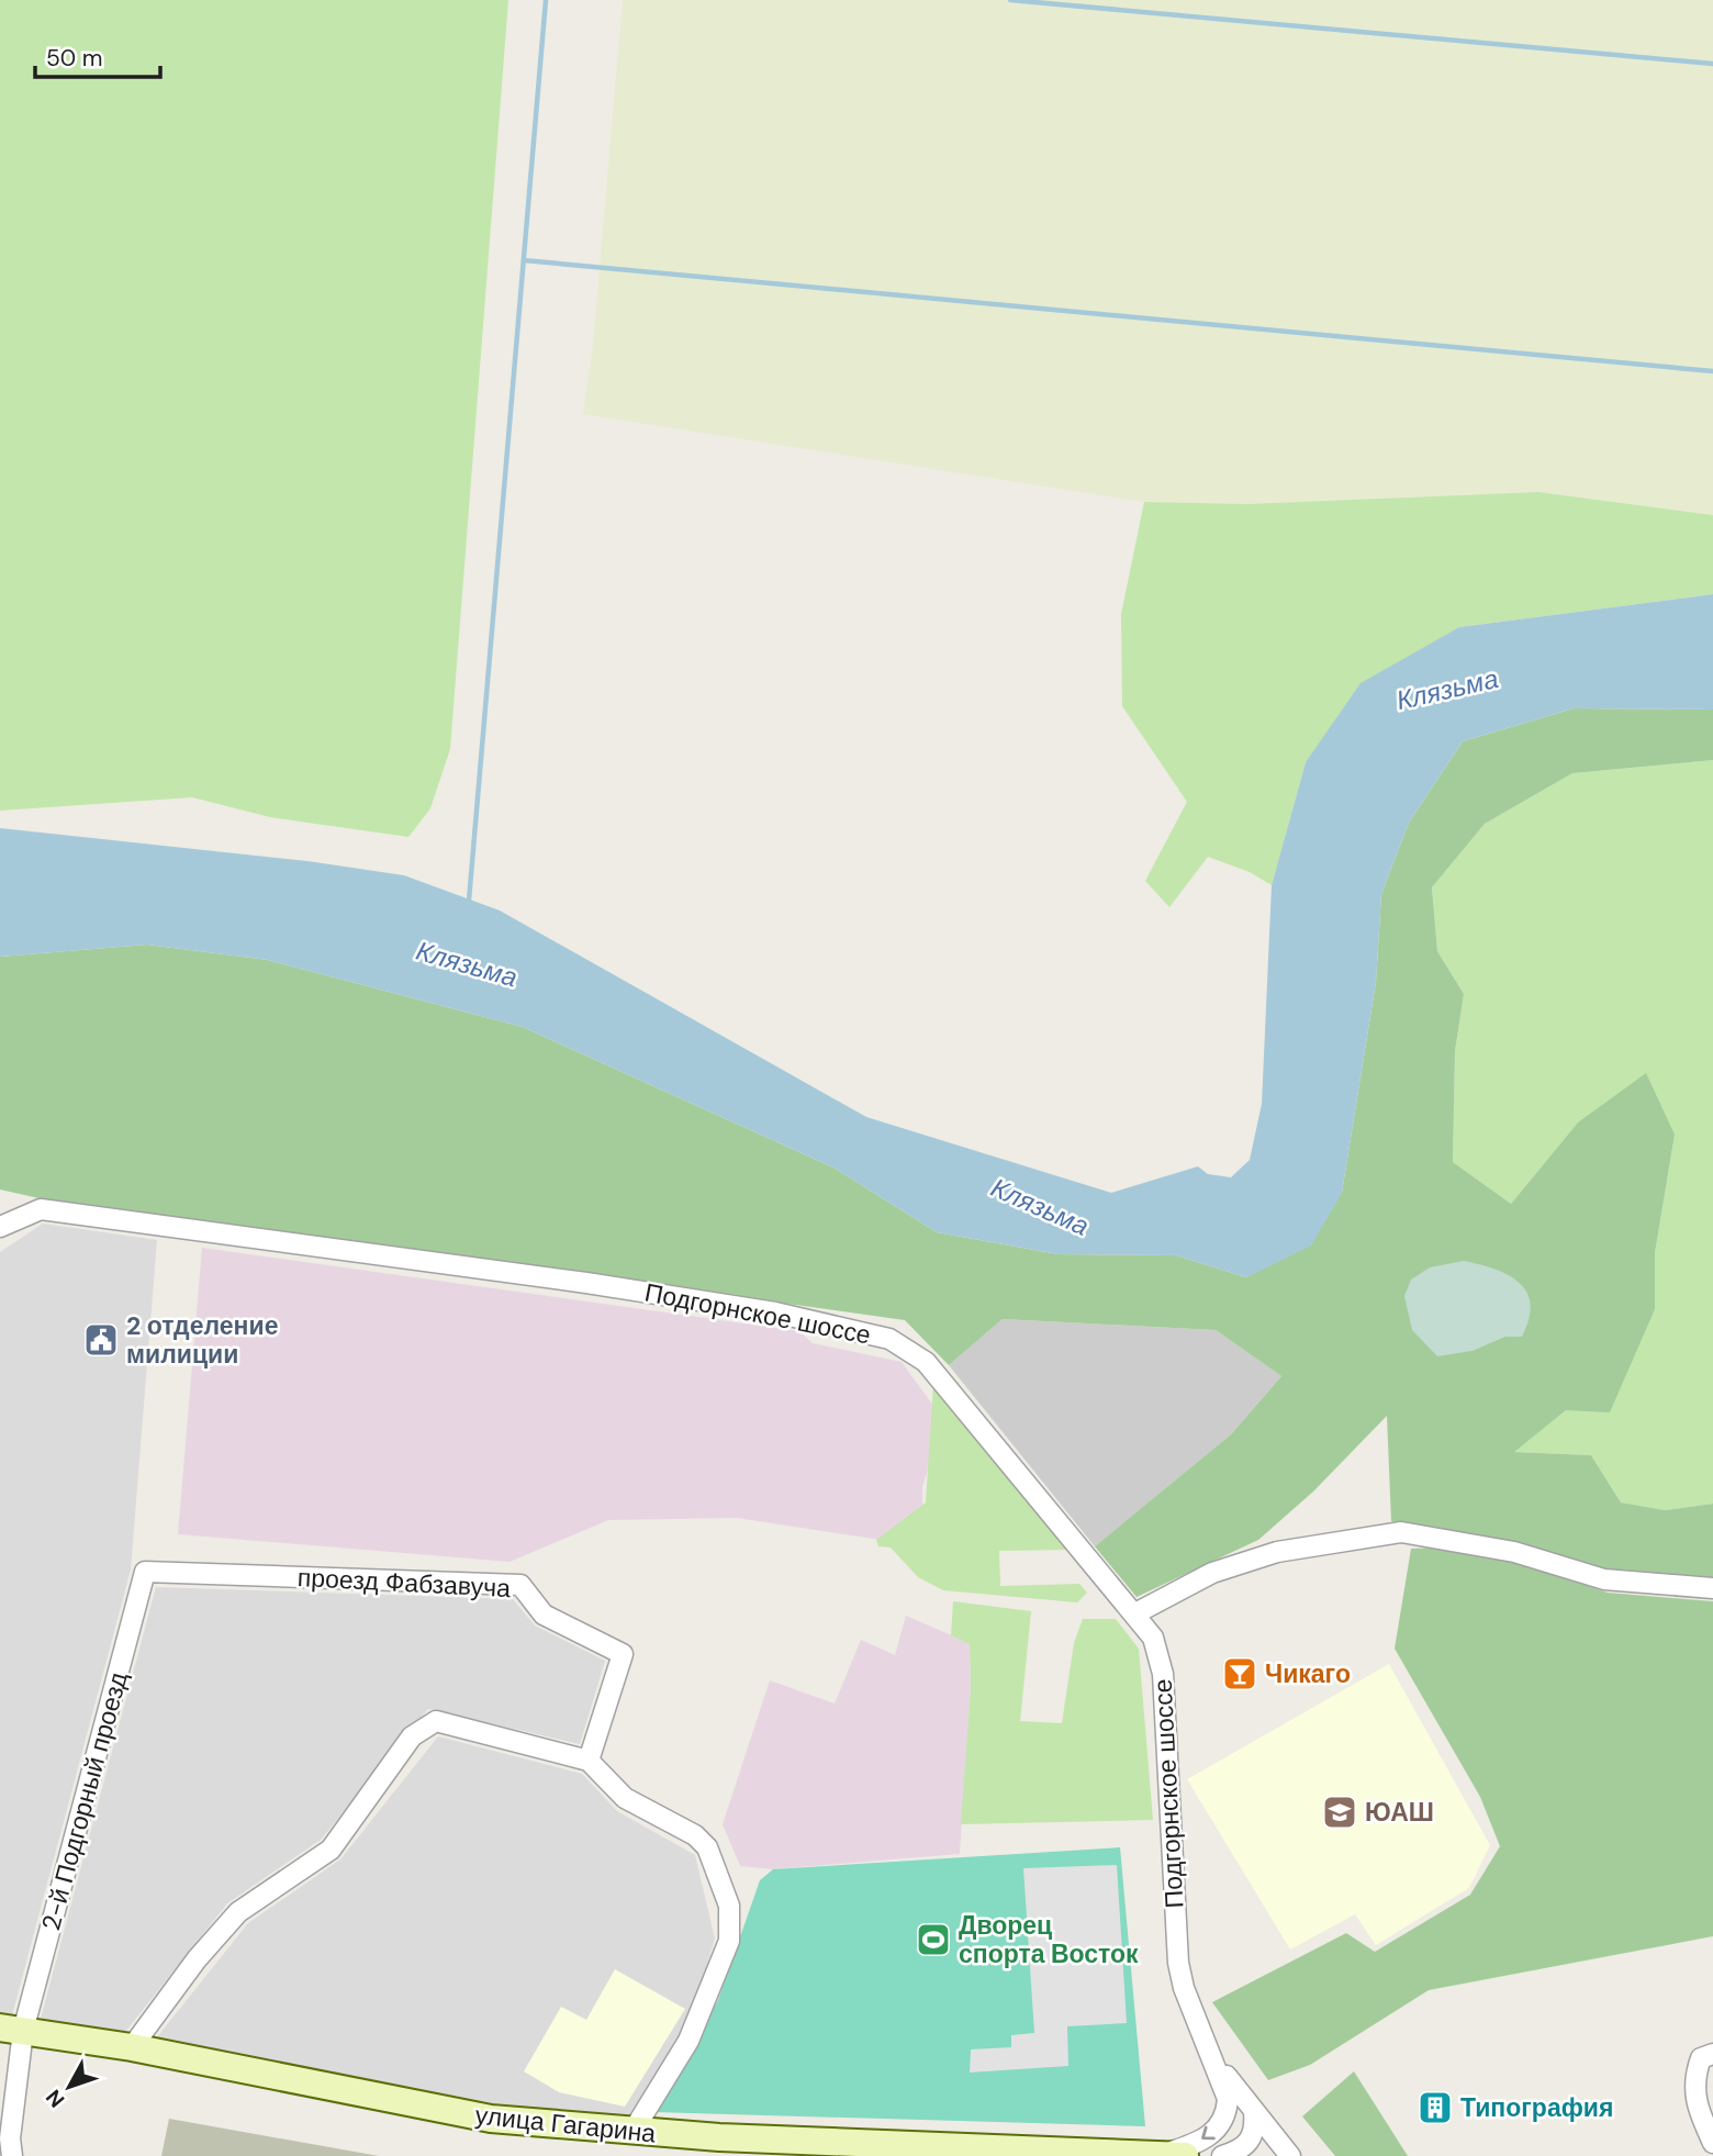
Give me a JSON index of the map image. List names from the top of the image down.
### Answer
{
  "streets": {
    "main road": ["улица Гагарина"],
    "street": ["Подгорнское шоссе", "проезд Фабзавуча", "2-й Подгорный проезд"]
  },
  "crossings": [
    ["проезд Фабзавуча", "2-й Подгорный проезд"],
    ["2-й Подгорный проезд", "улица Гагарина"]
  ],
  "water": ["Клязьма"],
  "places": {
    "public building": ["2 отделение милиции"],
    "bar": ["Чикаго"],
    "school or university": ["ЮАШ"],
    "sports": ["Дворец спорта Восток"],
    "building": ["Типография"]
  },
  "scale_bar": "50 m",
  "north": "bottom left"
}
